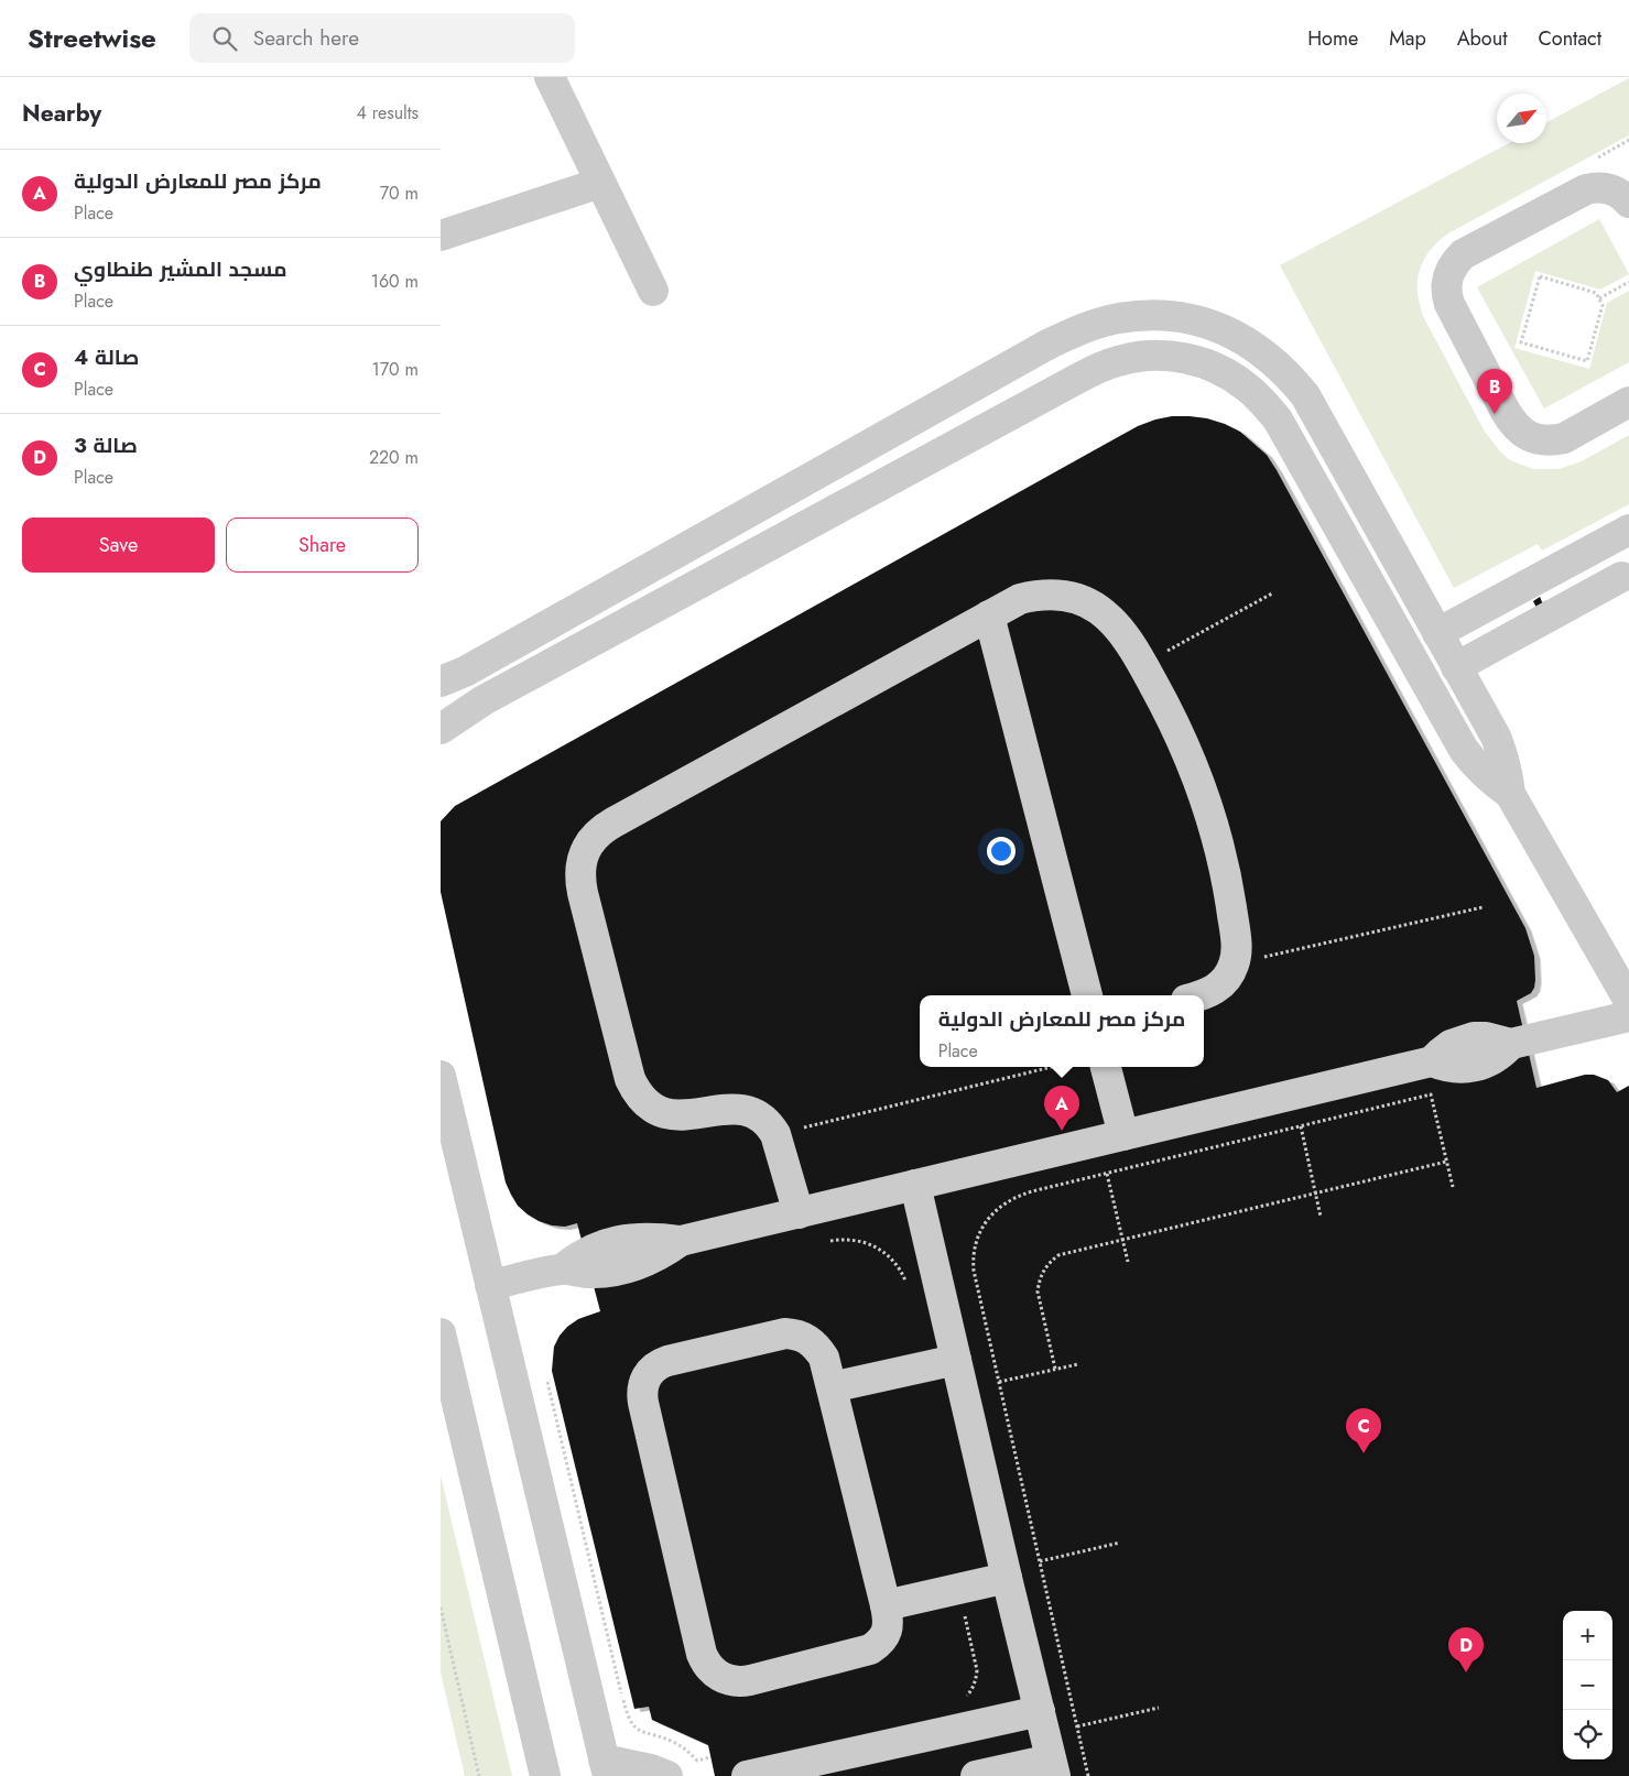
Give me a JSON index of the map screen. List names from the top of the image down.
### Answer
{
  "north": "top right",
  "page": {
    "header": "Streetwise",
    "search": "Search here",
    "nav": [
      "Home",
      "Map",
      "About",
      "Contact"
    ],
    "heading": ["Nearby", "4 results"],
    "list": [
      {
        "mark": "A",
        "name": "مركز مصر للمعارض الدولية",
        "note": "Place",
        "value": "70 m"
      },
      {
        "mark": "B",
        "name": "مسجد المشير طنطاوي",
        "note": "Place",
        "value": "160 m"
      },
      {
        "mark": "C",
        "name": "صالة 4",
        "note": "Place",
        "value": "170 m"
      },
      {
        "mark": "D",
        "name": "صالة 3",
        "note": "Place",
        "value": "220 m"
      }
    ],
    "pins": [
      "B",
      "A",
      "C",
      "D"
    ],
    "buttons": ["Save", "Share"],
    "popup": ["مركز مصر للمعارض الدولية", "Place"],
    "map_buttons": ["+", "−"]
  }
}
